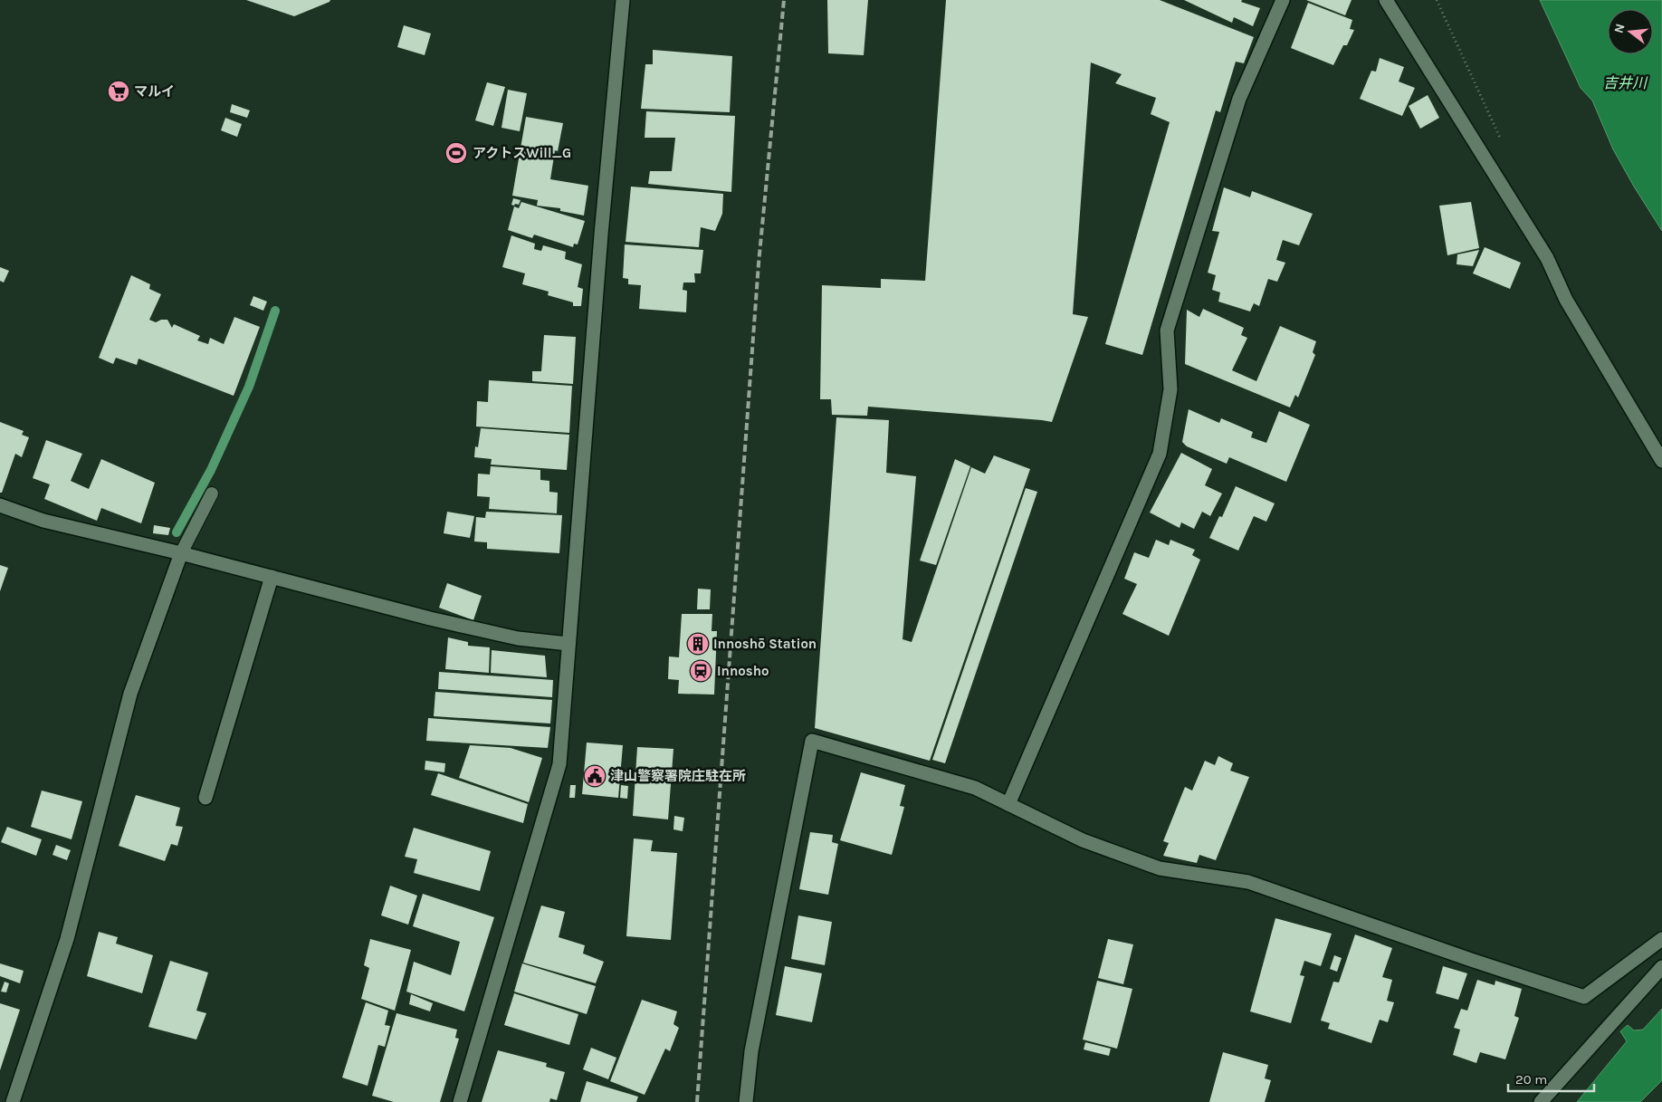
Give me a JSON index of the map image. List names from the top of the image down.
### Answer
{
  "water": ["吉井川"],
  "places": {
    "supermarket": ["マルイ"],
    "sports": ["アクトスWill_G"],
    "building": ["Innoshō Station"],
    "station": ["Innosho"],
    "public building": ["津山警察署院庄駐在所"]
  },
  "scale_bar": "20 m",
  "north": "left"
}
